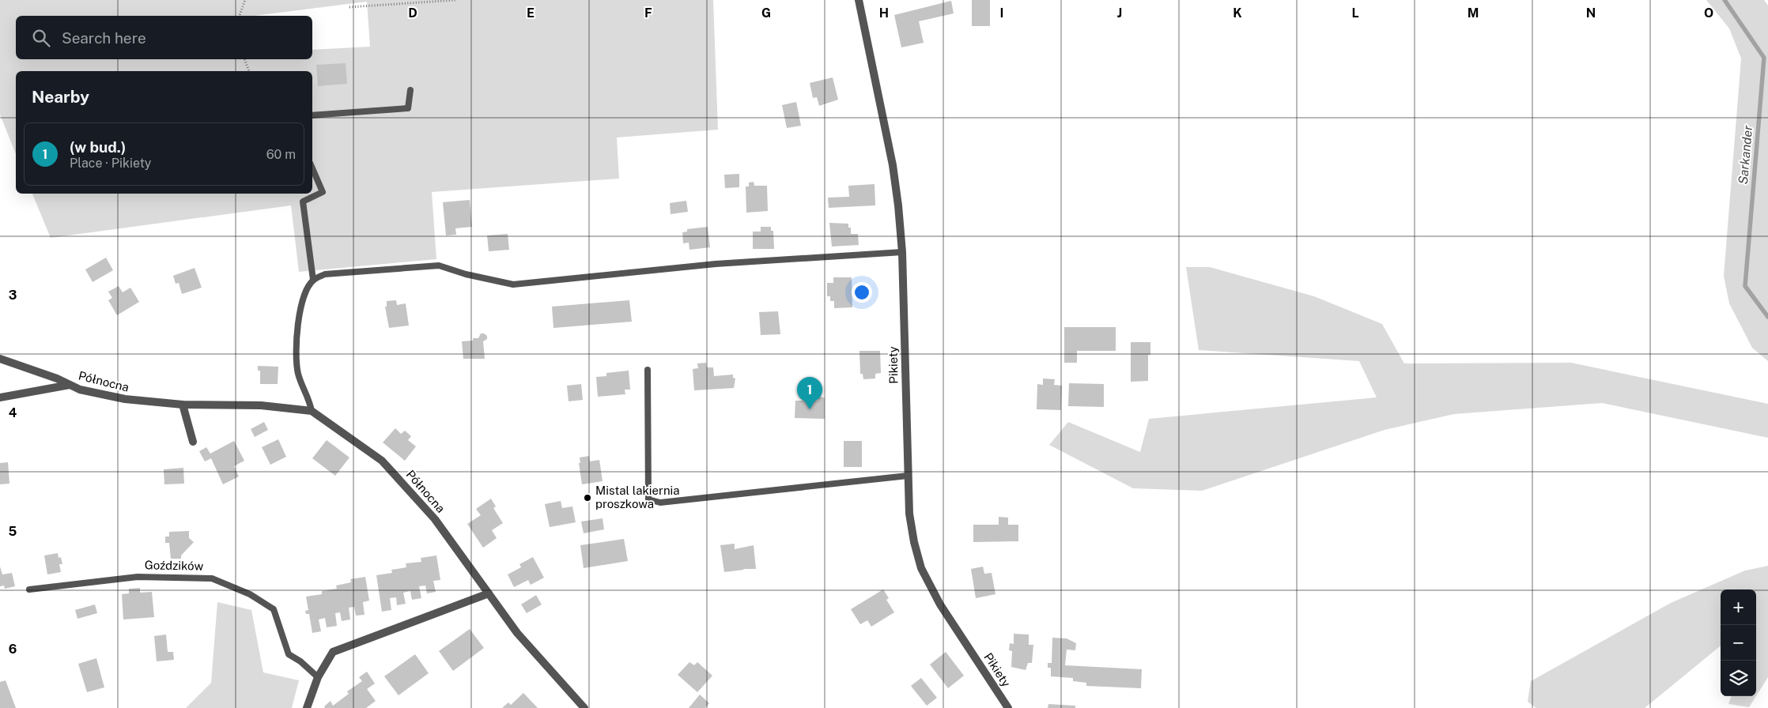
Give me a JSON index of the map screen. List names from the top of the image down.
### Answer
{
  "streets": {
    "street": ["Pikiety", "Północna"],
    "lane": ["Goździków"]
  },
  "water": ["Sarkander"],
  "places": ["Mistal lakiernia proszkowa"],
  "page": {
    "search": "Search here",
    "heading": "Nearby",
    "list": [
      {
        "mark": "1",
        "name": "(w bud.)",
        "note": "Place · Pikiety",
        "value": "60 m"
      }
    ],
    "pins": "1",
    "map_buttons": ["+", "−"]
  },
  "grid": {
    "columns": [
      "D",
      "E",
      "F",
      "G",
      "H",
      "I",
      "J",
      "K",
      "L",
      "M",
      "N",
      "O"
    ],
    "rows": [
      "3",
      "4",
      "5",
      "6"
    ]
  }
}
